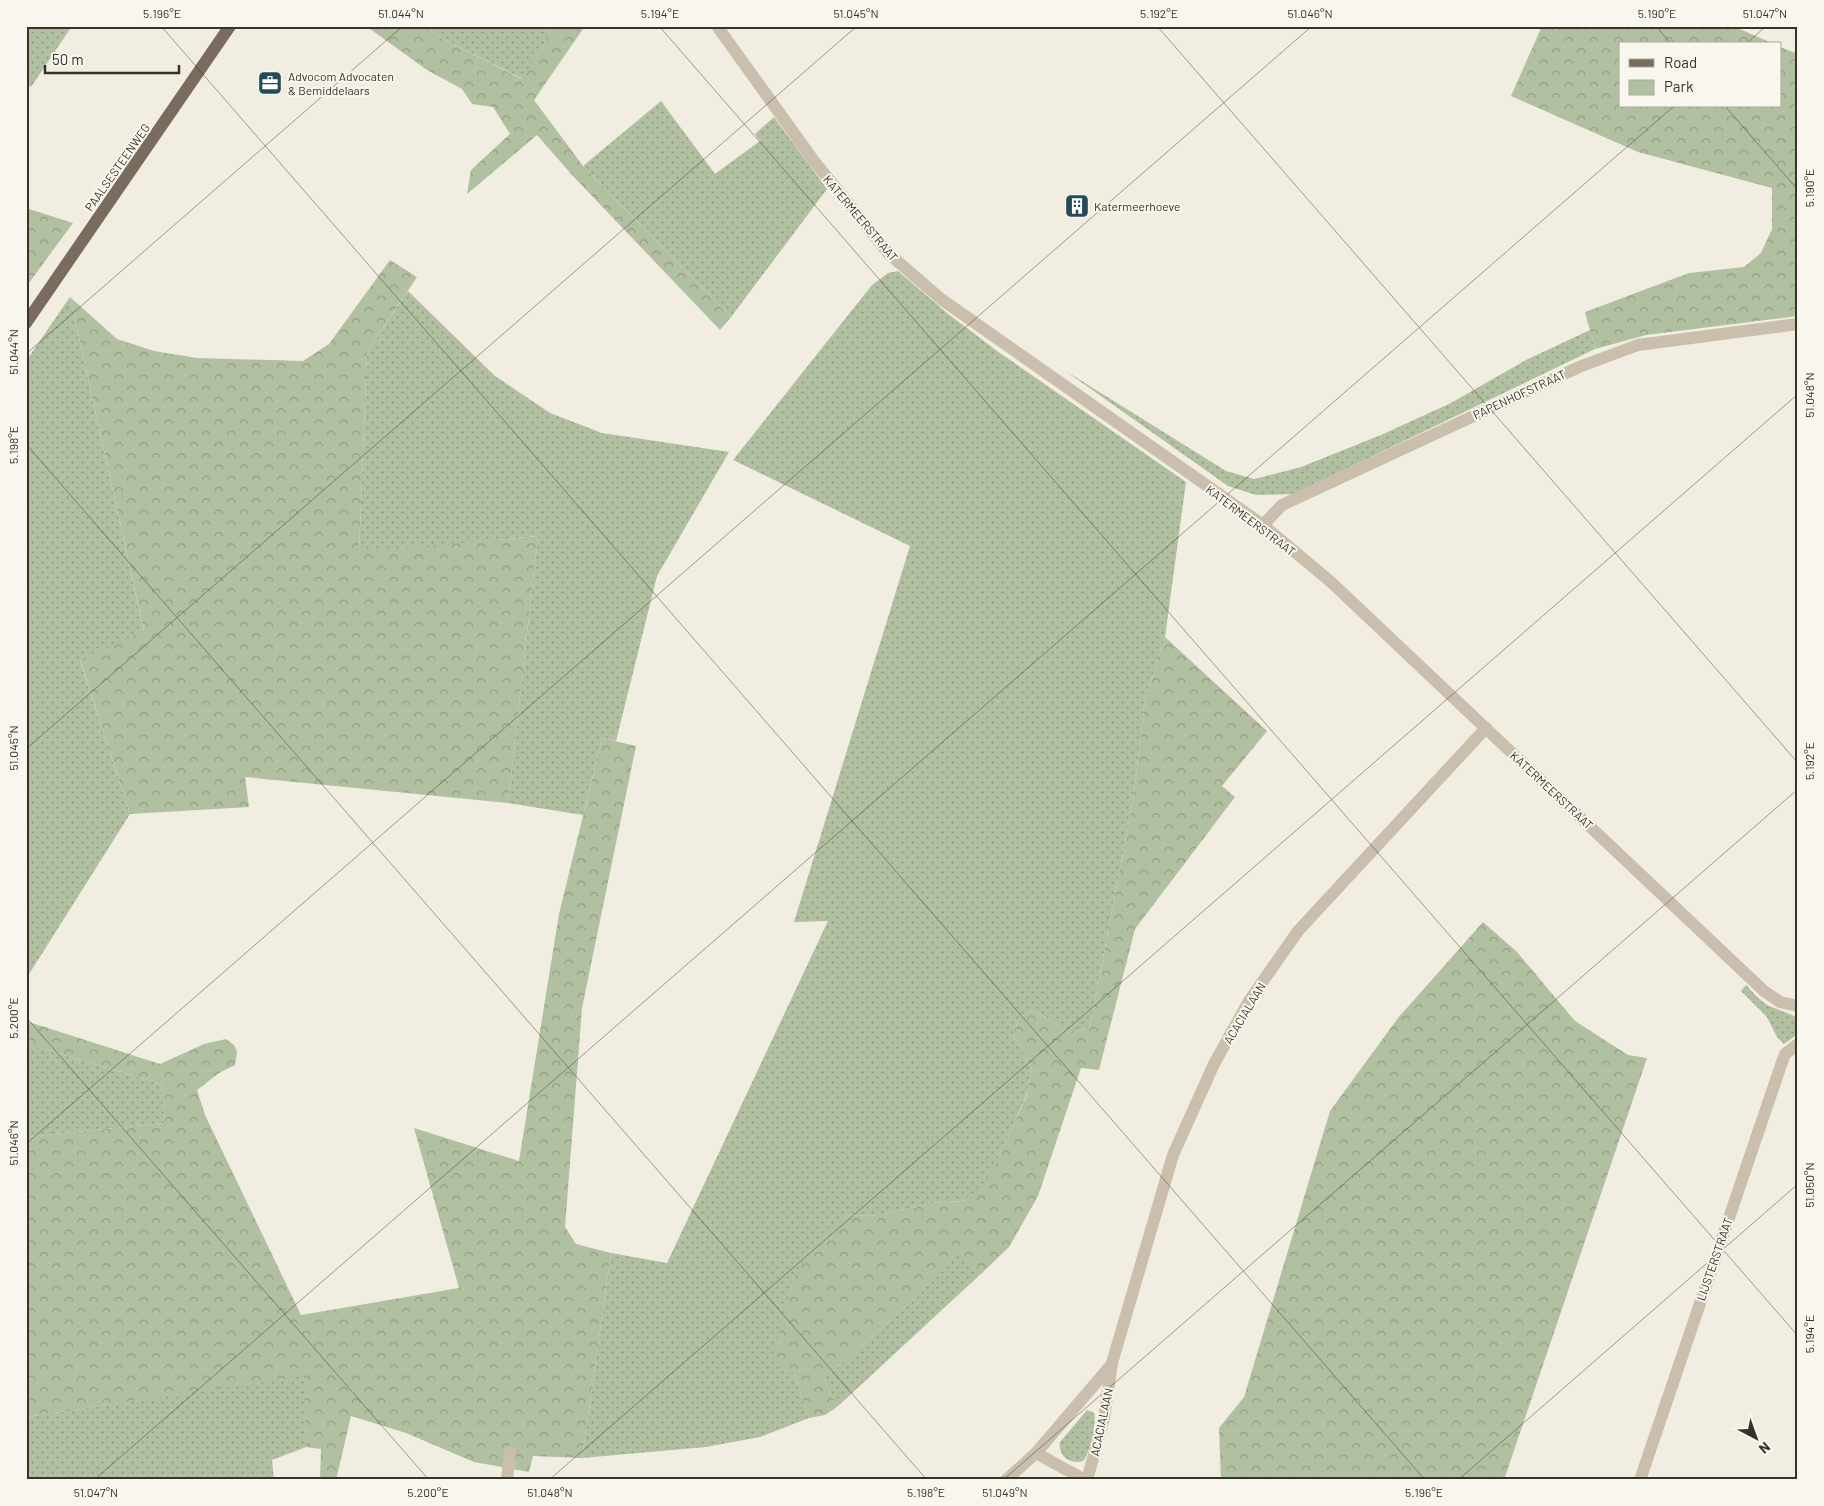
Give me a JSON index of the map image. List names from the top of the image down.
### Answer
{
  "streets": {
    "main road": ["PAALSESTEENWEG"],
    "street": [
      "KATERMEERSTRAAT",
      "PAPENHOFSTRAAT",
      "ACACIALAAN",
      "LIJSTERSTRAAT"
    ]
  },
  "crossings": [
    ["KATERMEERSTRAAT", "PAPENHOFSTRAAT"],
    ["KATERMEERSTRAAT", "ACACIALAAN"]
  ],
  "places": {
    "office": ["Advocom Advocaten & Bemiddelaars"],
    "building": ["Katermeerhoeve"]
  },
  "legend": ["Road", "Park"],
  "scale_bar": "50 m",
  "north": "bottom right",
  "coordinates": [
    "5.196°E",
    "51.044°N",
    "5.194°E",
    "51.045°N",
    "5.192°E",
    "51.046°N",
    "5.190°E",
    "51.047°N",
    "51.048°N",
    "5.198°E",
    "5.200°E",
    "51.050°N",
    "51.049°N"
  ]
}
